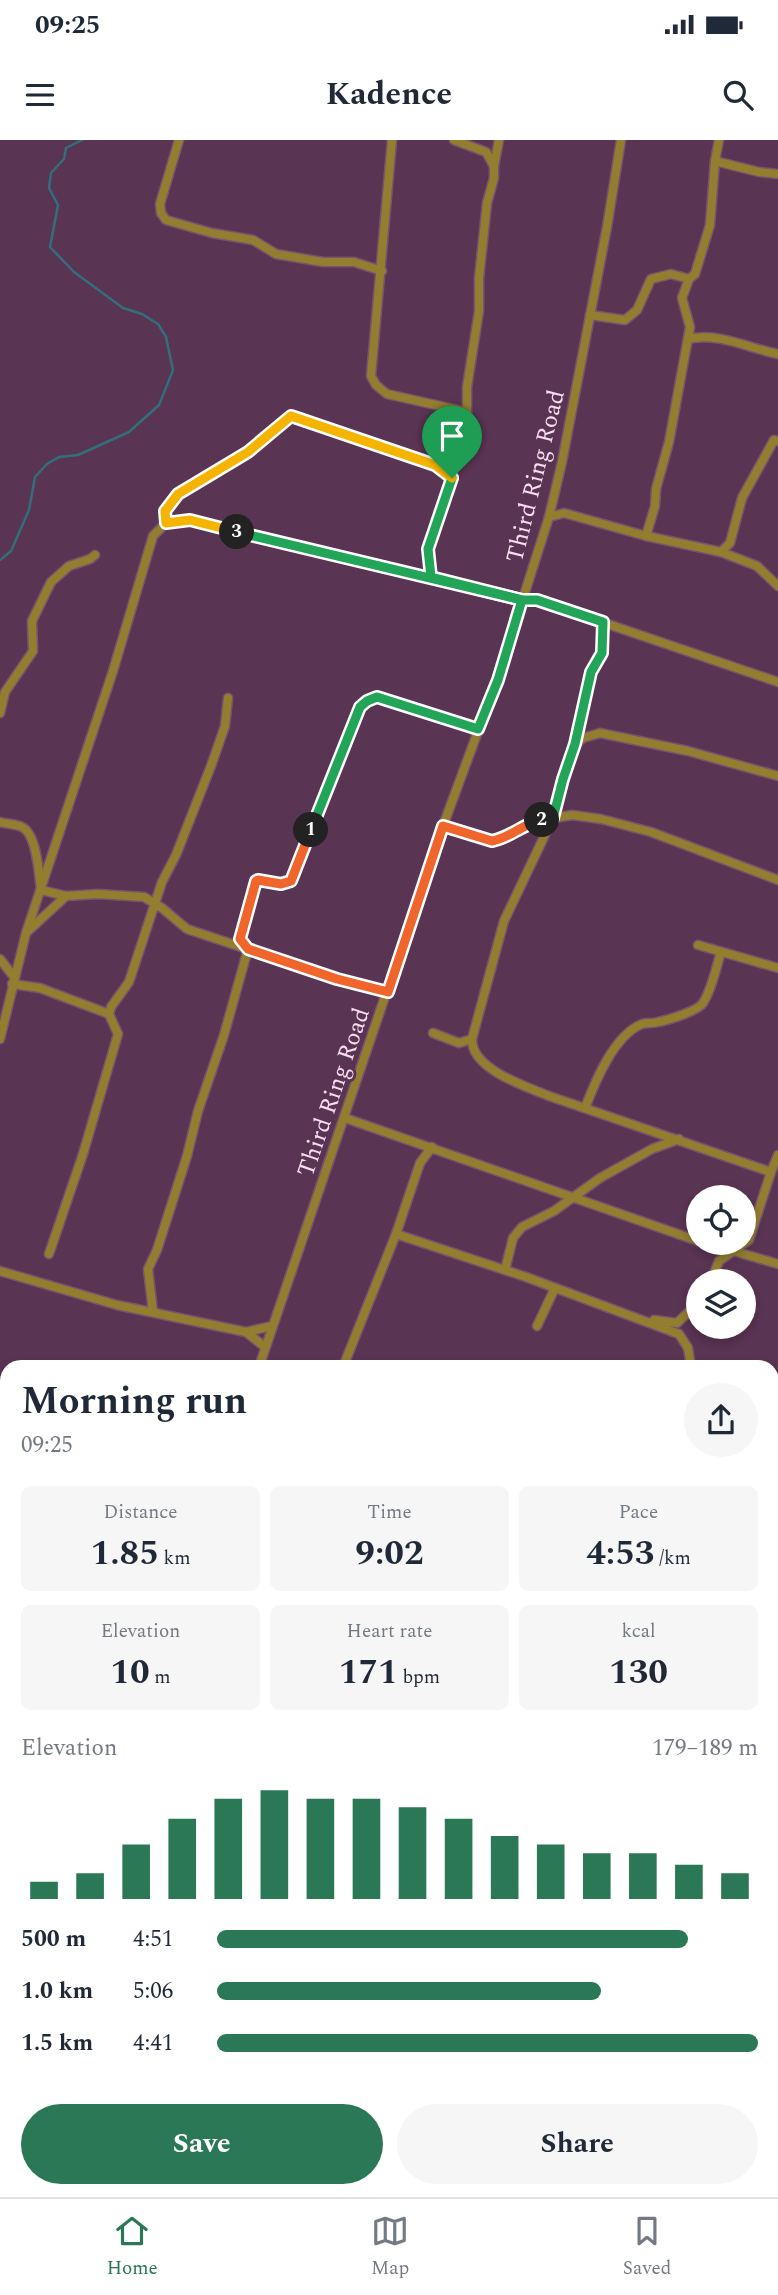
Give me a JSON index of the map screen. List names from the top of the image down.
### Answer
{
  "streets": {
    "street": ["Third Ring Road"]
  },
  "page": {
    "status": "09:25",
    "header": "Kadence",
    "pins": ["3", "2", "1"],
    "heading": ["Morning run", "09:25"],
    "stats": [
      ["Distance", "1.85 km"],
      ["Time", "9:02"],
      ["Pace", "4:53 /km"],
      ["Elevation", "10 m"],
      ["Heart rate", "171 bpm"],
      ["kcal", "130"]
    ],
    "chart": ["Elevation", "179–189 m"],
    "list": [
      {
        "name": "500 m",
        "note": "4:51"
      },
      {
        "name": "1.0 km",
        "note": "5:06"
      },
      {
        "name": "1.5 km",
        "note": "4:41"
      }
    ],
    "buttons": ["Save", "Share"],
    "tabs": ["Home", "Map", "Saved"]
  }
}
